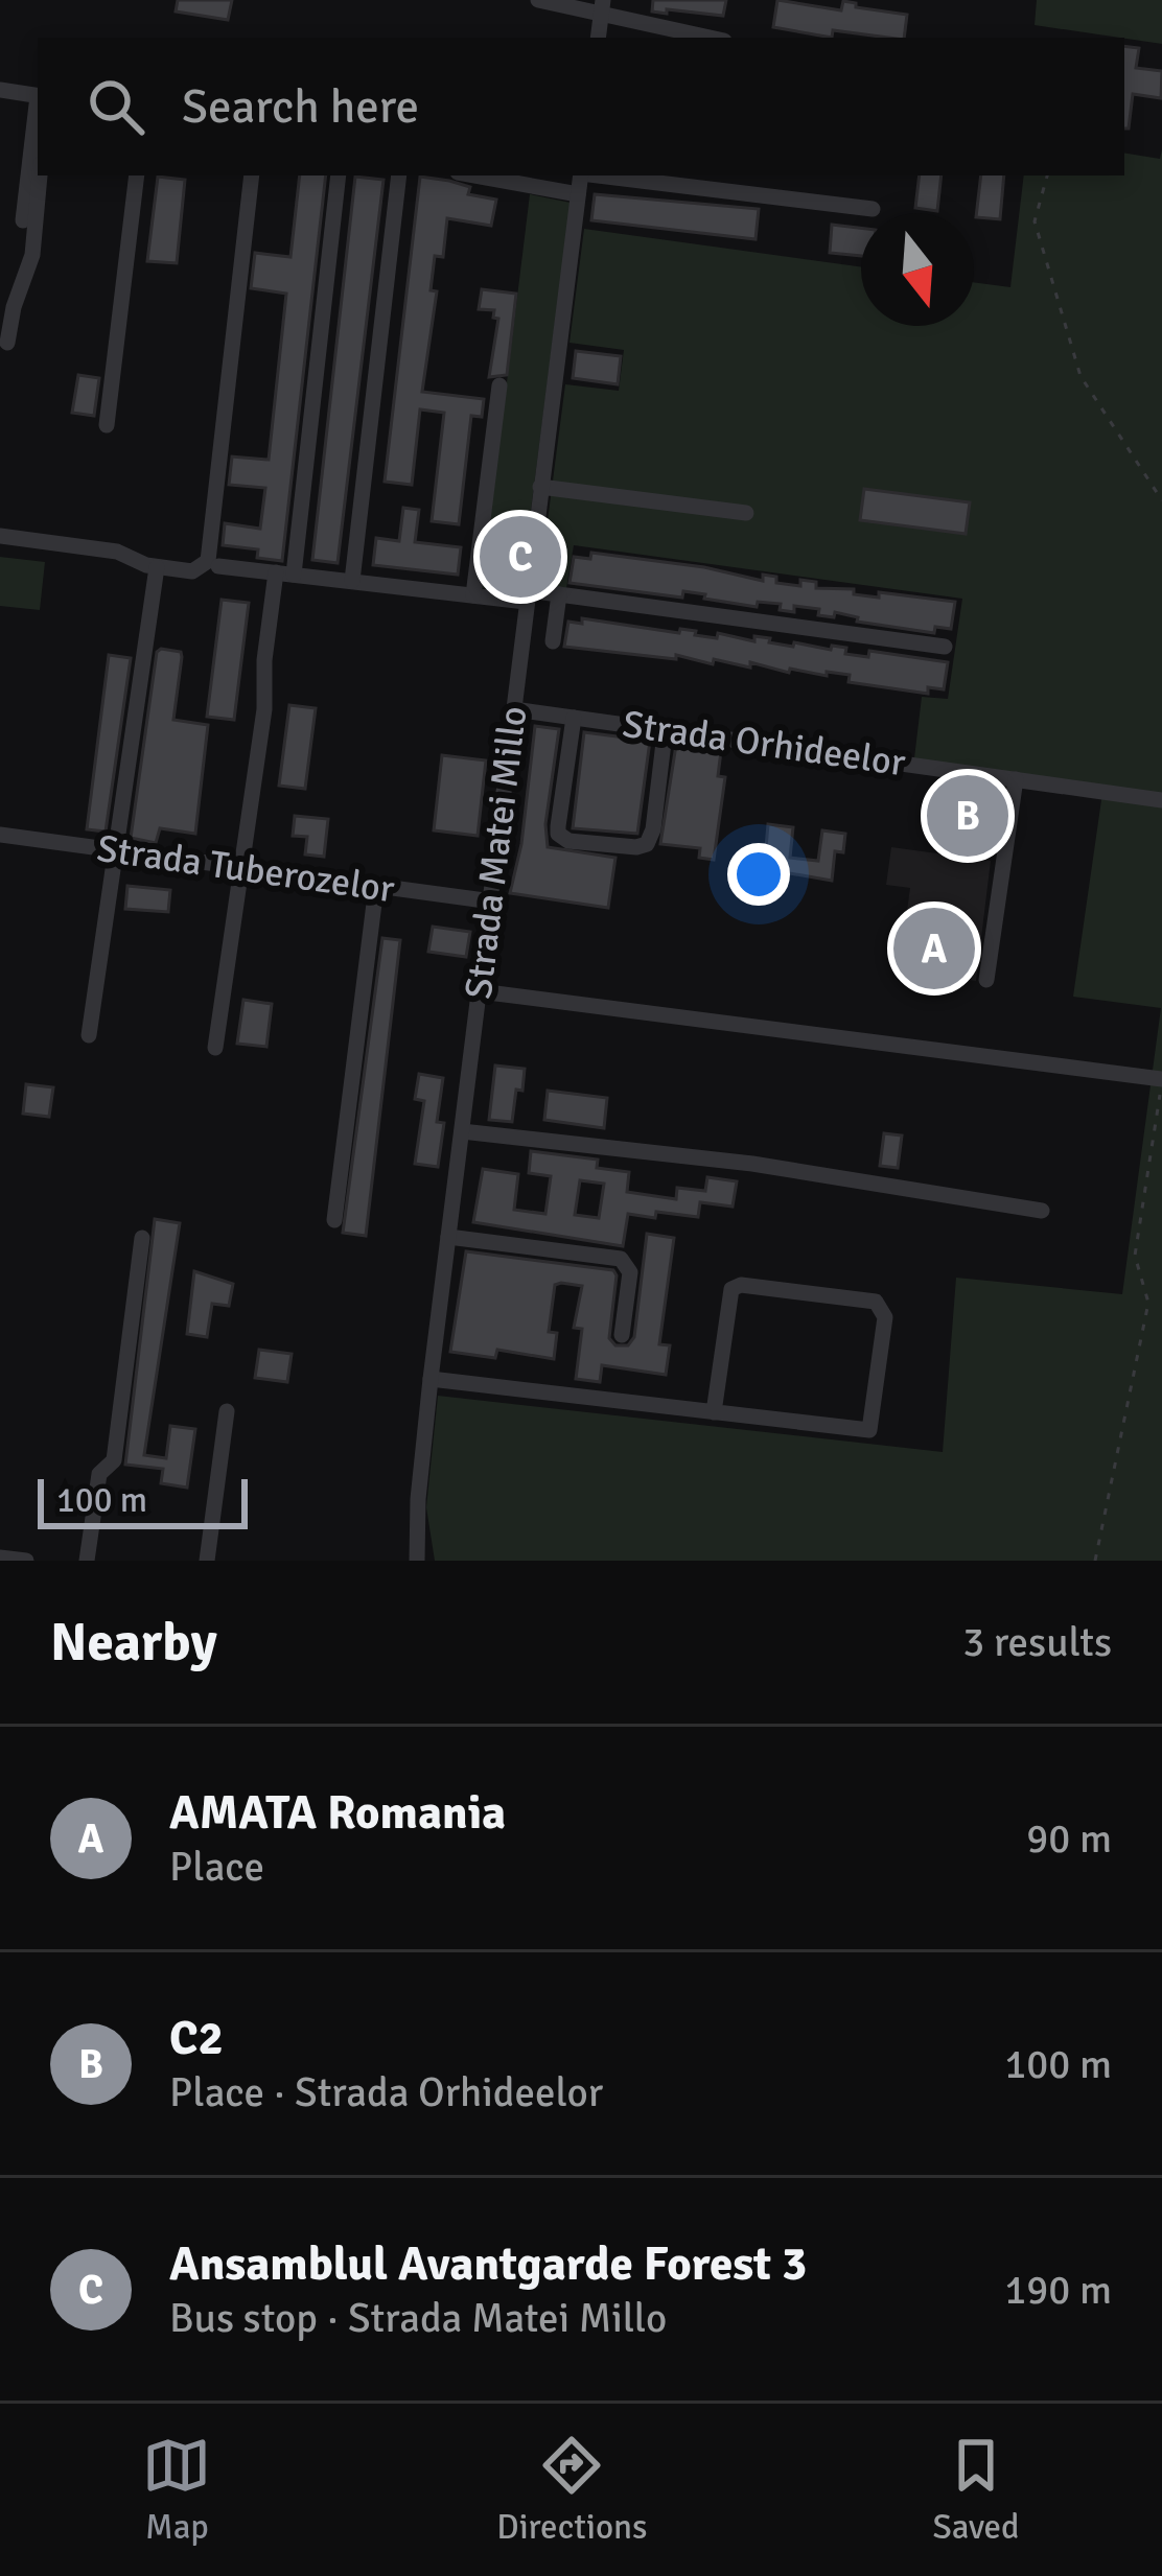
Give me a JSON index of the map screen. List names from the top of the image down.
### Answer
{
  "streets": {
    "street": ["Strada Orhideelor", "Strada Matei Millo", "Strada Tuberozelor"]
  },
  "crossings": [
    ["Strada Orhideelor", "Strada Matei Millo"],
    ["Strada Matei Millo", "Strada Tuberozelor"]
  ],
  "scale_bar": "100 m",
  "north": "bottom",
  "page": {
    "search": "Search here",
    "pins": ["C", "B", "A"],
    "scale": "100 m",
    "heading": ["Nearby", "3 results"],
    "list": [
      {
        "mark": "A",
        "name": "AMATA Romania",
        "note": "Place",
        "value": "90 m"
      },
      {
        "mark": "B",
        "name": "C2",
        "note": "Place · Strada Orhideelor",
        "value": "100 m"
      },
      {
        "mark": "C",
        "name": "Ansamblul Avantgarde Forest 3",
        "note": "Bus stop · Strada Matei Millo",
        "value": "190 m"
      }
    ],
    "nav": ["Map", "Directions", "Saved"]
  }
}
